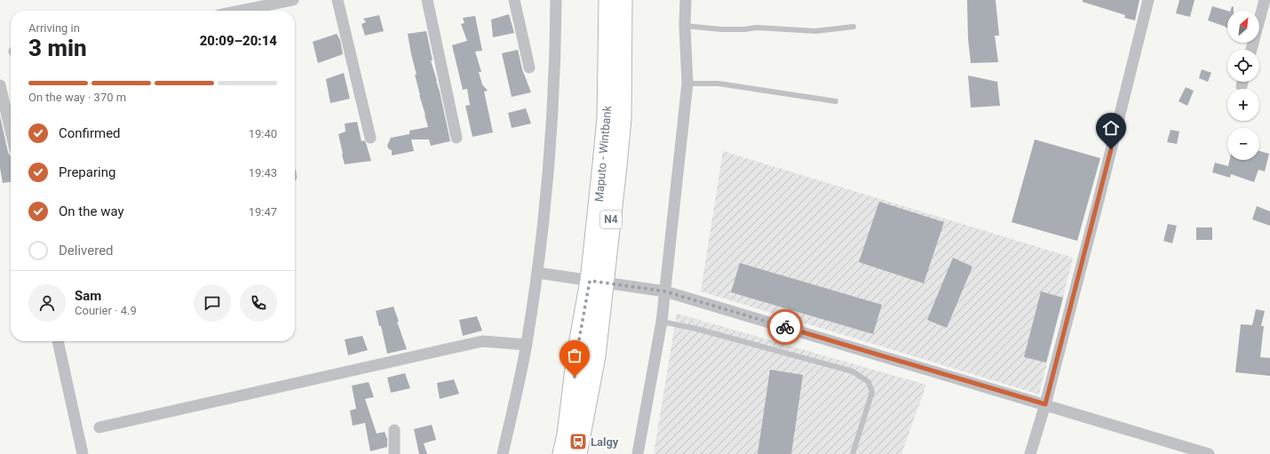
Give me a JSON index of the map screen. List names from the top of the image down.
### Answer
{
  "streets": {
    "highway": ["Maputo - Wintbank", "N4"]
  },
  "places": {
    "bus stop": ["Lalgy"]
  },
  "north": "top right",
  "page": {
    "map_buttons": ["+", "−"],
    "heading": ["3 min", "Arriving in", "20:09–20:14"],
    "panel": ["Sam", "Courier · 4.9"],
    "bar": "On the way · 370 m",
    "list": [
      ["Confirmed", "19:40"],
      ["Preparing", "19:43"],
      ["On the way", "19:47"],
      "Delivered"
    ]
  }
}
